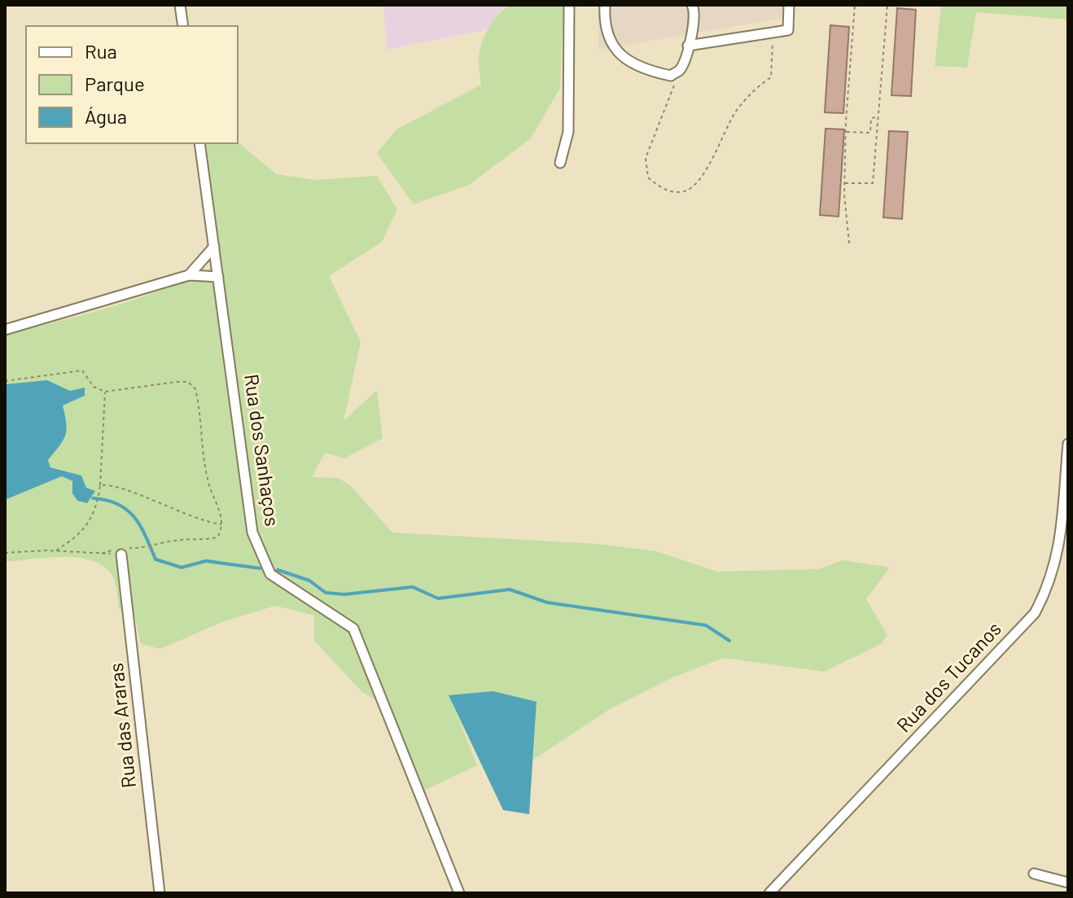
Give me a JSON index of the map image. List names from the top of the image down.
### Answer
{
  "streets": {
    "street": ["Rua dos Sanhaços", "Rua dos Tucanos", "Rua das Araras"]
  },
  "legend": ["Rua", "Parque", "Água"]
}
